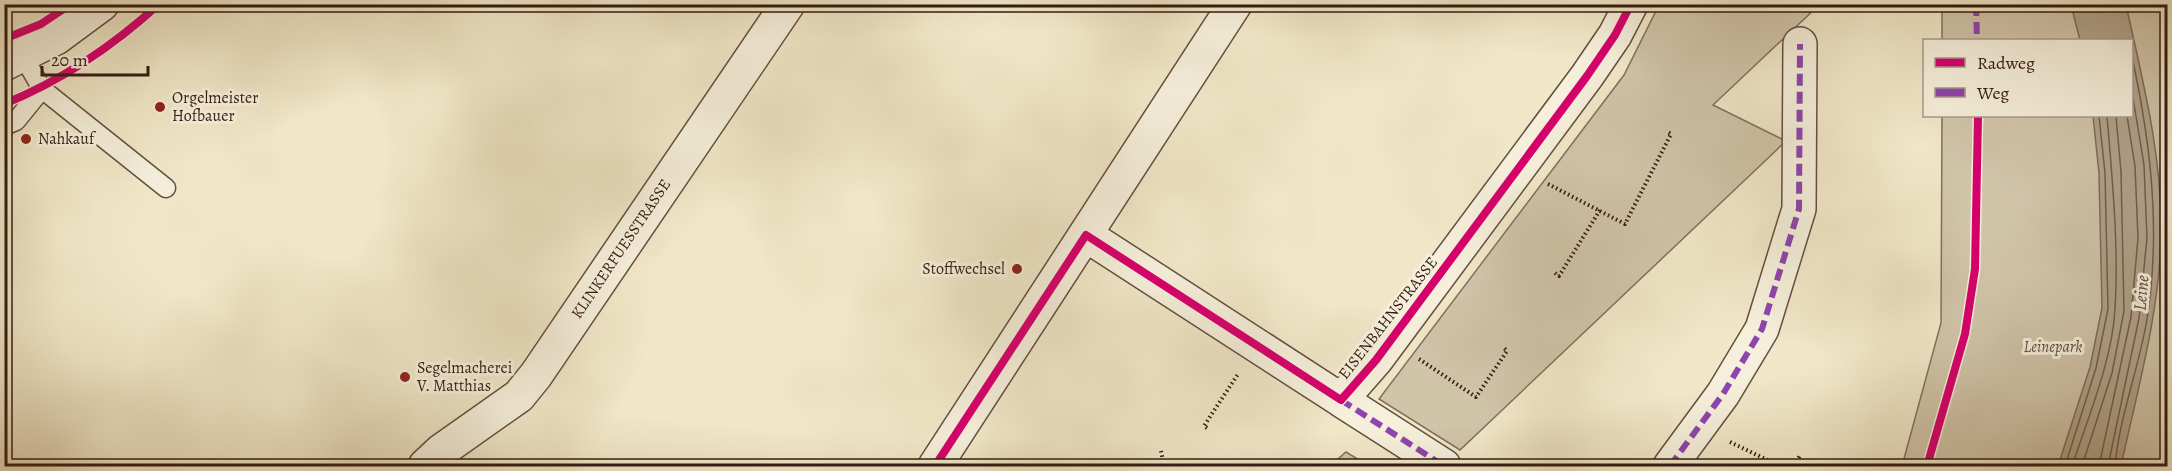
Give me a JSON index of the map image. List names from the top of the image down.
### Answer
{
  "streets": {
    "street": ["KLINKERFUESSTRASSE", "EISENBAHNSTRASSE"]
  },
  "water": ["Leine"],
  "parks": ["Leinepark"],
  "places": [
    "Orgelmeister Hofbauer",
    "Nahkauf",
    "Stoffwechsel",
    "Segelmacherei V. Matthias"
  ],
  "legend": ["Radweg", "Weg"],
  "scale_bar": "20 m"
}
